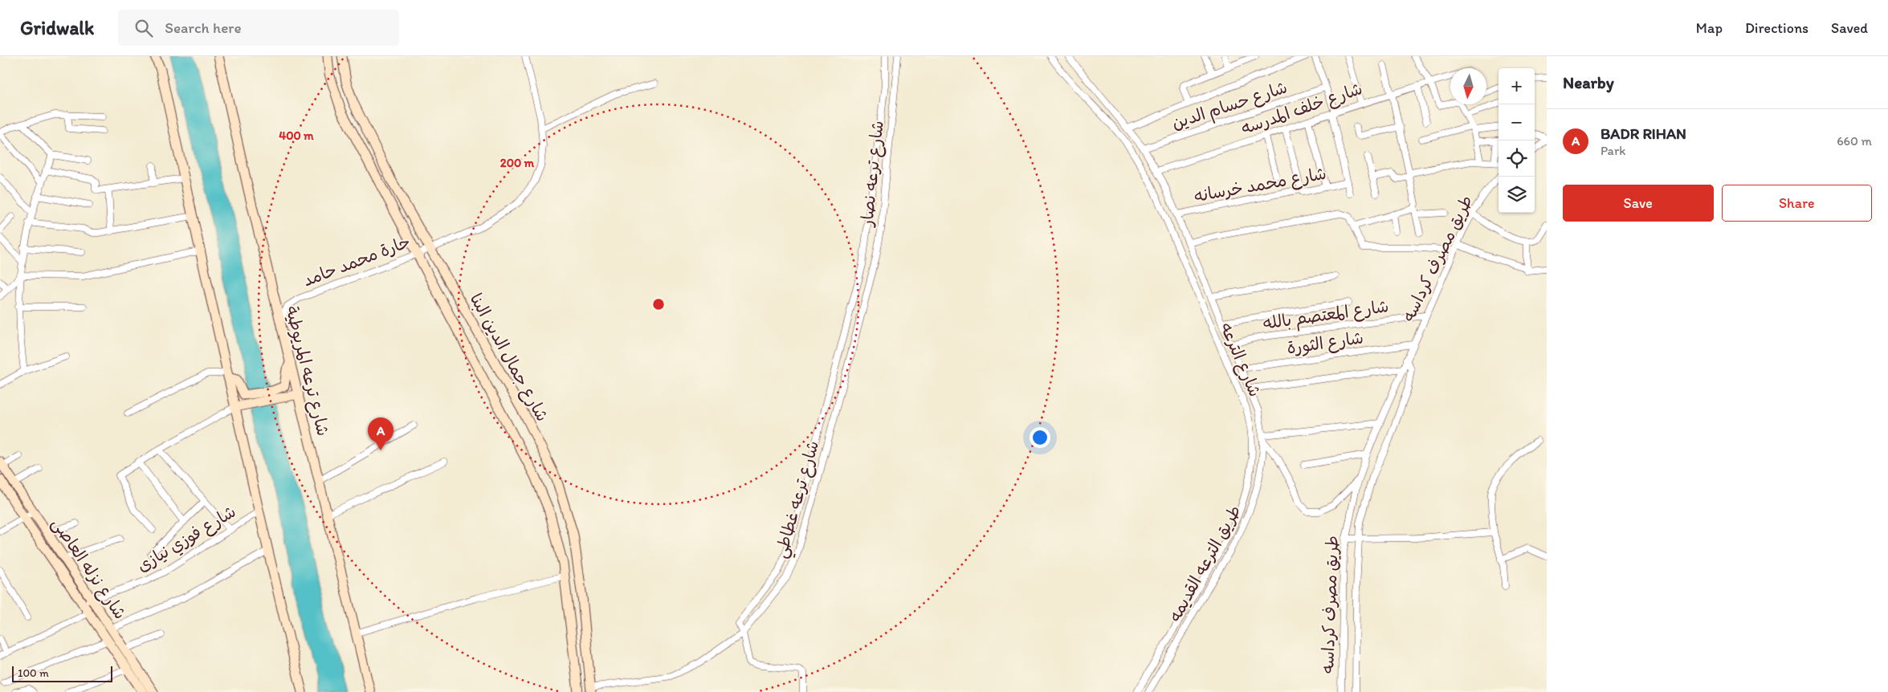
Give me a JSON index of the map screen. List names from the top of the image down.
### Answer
{
  "streets": {
    "main road": ["شارع جمال الدين البنا", "شارع ترعه المريوطية", "شارع نزله العاصى"],
    "street": [
      "شارع حسام الدين",
      "شارع خلف المدرسه",
      "شارع ترعه نصار",
      "شارع محمد خرسانه",
      "طريق مصرف كرداسه",
      "حارة محمد حامد",
      "شارع المعتصم بالله",
      "شارع الثورة",
      "شارع الترعه",
      "شارع ترعه غطاطي",
      "شارع فوزي نيازى",
      "طريق الترعه القديمه"
    ]
  },
  "crossings": [
    ["شارع حسام الدين", "شارع الترعه"],
    ["شارع خلف المدرسه", "شارع الترعه"],
    ["شارع ترعه نصار", "شارع ترعه غطاطي"],
    ["شارع محمد خرسانه", "شارع الترعه"],
    ["طريق مصرف كرداسه", "شارع المعتصم بالله"],
    ["طريق مصرف كرداسه", "شارع الثورة"],
    ["حارة محمد حامد", "شارع جمال الدين البنا"],
    ["حارة محمد حامد", "شارع ترعه المريوطية"],
    ["شارع المعتصم بالله", "شارع الترعه"],
    ["شارع الثورة", "شارع الترعه"],
    ["شارع جمال الدين البنا", "شارع ترعه غطاطي"],
    ["شارع الترعه", "طريق الترعه القديمه"],
    ["شارع فوزي نيازى", "شارع نزله العاصى"]
  ],
  "scale_bar": "100 m",
  "north": "bottom",
  "page": {
    "header": "Gridwalk",
    "search": "Search here",
    "nav": ["Map", "Directions", "Saved"],
    "heading": "Nearby",
    "map_buttons": ["+", "−"],
    "list": [
      {
        "mark": "A",
        "name": "BADR RIHAN",
        "note": "Park",
        "value": "660 m"
      }
    ],
    "buttons": ["Save", "Share"],
    "pins": "A",
    "scale": "100 m"
  },
  "rings": ["400 m", "200 m"]
}
